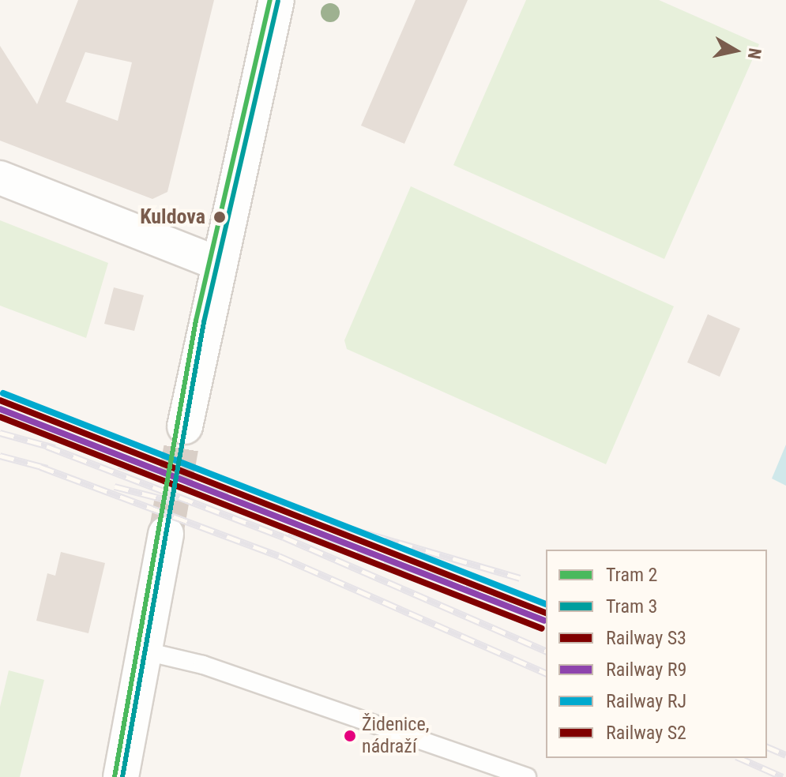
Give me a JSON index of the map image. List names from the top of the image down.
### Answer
{
  "places": ["Kuldova", "Židenice, nádraží"],
  "lines": [
    "tram line 2",
    "tram line 3",
    "rail line RJ",
    "rail line S3",
    "rail line R9",
    "rail line S2"
  ],
  "legend": [
    "Tram 2",
    "Tram 3",
    "Railway S3",
    "Railway R9",
    "Railway RJ",
    "Railway S2"
  ],
  "north": "right"
}
